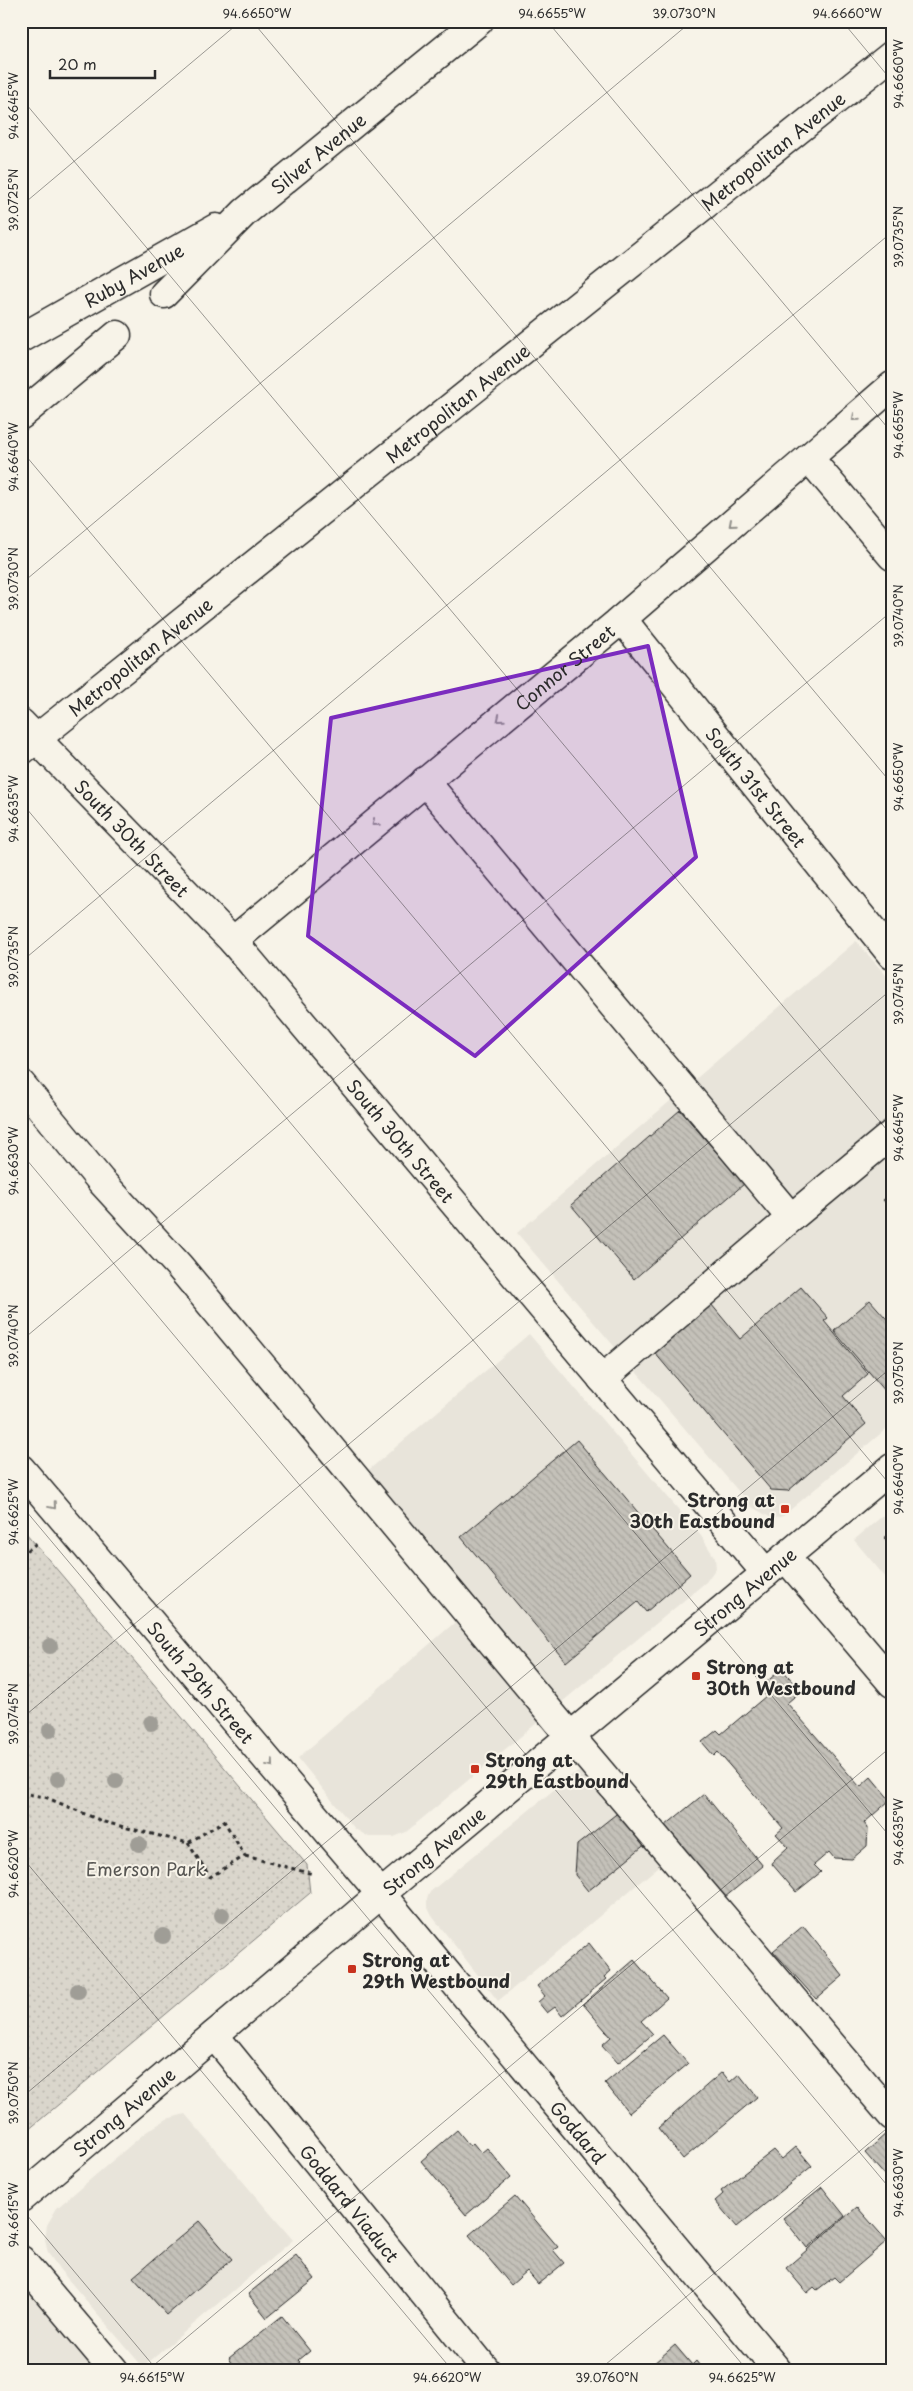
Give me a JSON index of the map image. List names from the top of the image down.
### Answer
{
  "streets": {
    "street": [
      "Metropolitan Avenue",
      "Silver Avenue",
      "Ruby Avenue",
      "Connor Street",
      "South 31st Street",
      "South 30th Street",
      "Strong Avenue",
      "South 29th Street",
      "Goddard",
      "Goddard Viaduct"
    ]
  },
  "crossings": [
    ["Metropolitan Avenue", "South 30th Street"],
    ["Silver Avenue", "Ruby Avenue"],
    ["Connor Street", "South 31st Street"],
    ["Connor Street", "South 30th Street"],
    ["South 30th Street", "Strong Avenue"],
    ["Strong Avenue", "South 29th Street"],
    ["Strong Avenue", "Goddard"],
    ["Strong Avenue", "Goddard Viaduct"],
    ["South 29th Street", "Goddard"]
  ],
  "one_way": ["Connor Street", "South 29th Street"],
  "parks": ["Emerson Park"],
  "places": {
    "transit": [
      "Strong at 30th Eastbound",
      "Strong at 30th Westbound",
      "Strong at 29th Eastbound",
      "Strong at 29th Westbound"
    ]
  },
  "scale_bar": "20 m",
  "coordinates": [
    "94.6650°W",
    "94.6655°W",
    "39.0730°N",
    "94.6660°W",
    "94.6645°W",
    "39.0725°N",
    "39.0735°N",
    "94.6640°W",
    "39.0740°N",
    "94.6635°W",
    "39.0745°N",
    "94.6630°W",
    "39.0750°N",
    "94.6625°W",
    "94.6620°W",
    "94.6615°W",
    "39.0760°N"
  ]
}
